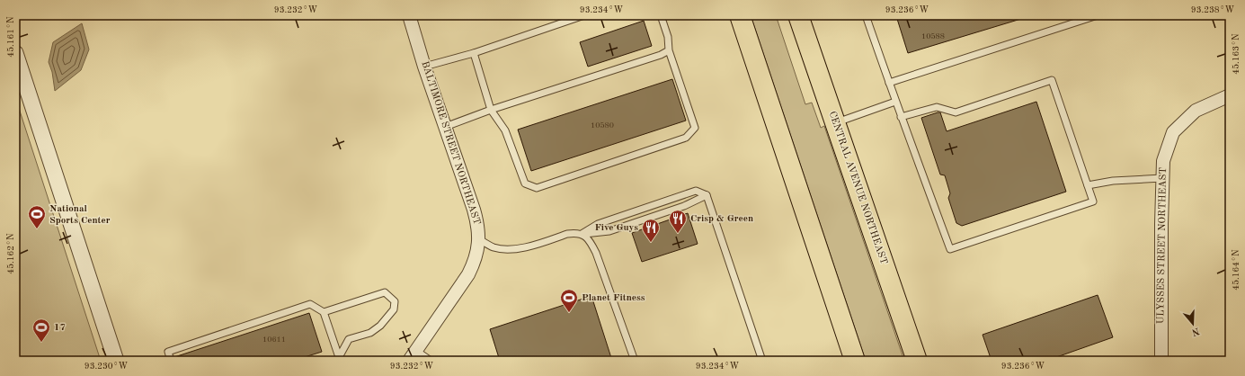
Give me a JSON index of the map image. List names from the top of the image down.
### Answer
{
  "streets": {
    "highway": ["CENTRAL AVENUE NORTHEAST"],
    "street": ["BALTIMORE STREET NORTHEAST", "ULYSSES STREET NORTHEAST"]
  },
  "places": {
    "sports": ["National Sports Center", "Planet Fitness", "17"],
    "restaurant": ["Crisp & Green", "Five Guys"]
  },
  "house_numbers": ["10588", "10580", "10611"],
  "north": "bottom",
  "coordinates": [
    "93.232°W",
    "93.234°W",
    "93.236°W",
    "93.238°W",
    "45.161°N",
    "45.163°N",
    "45.162°N",
    "45.164°N",
    "93.230°W"
  ]
}
